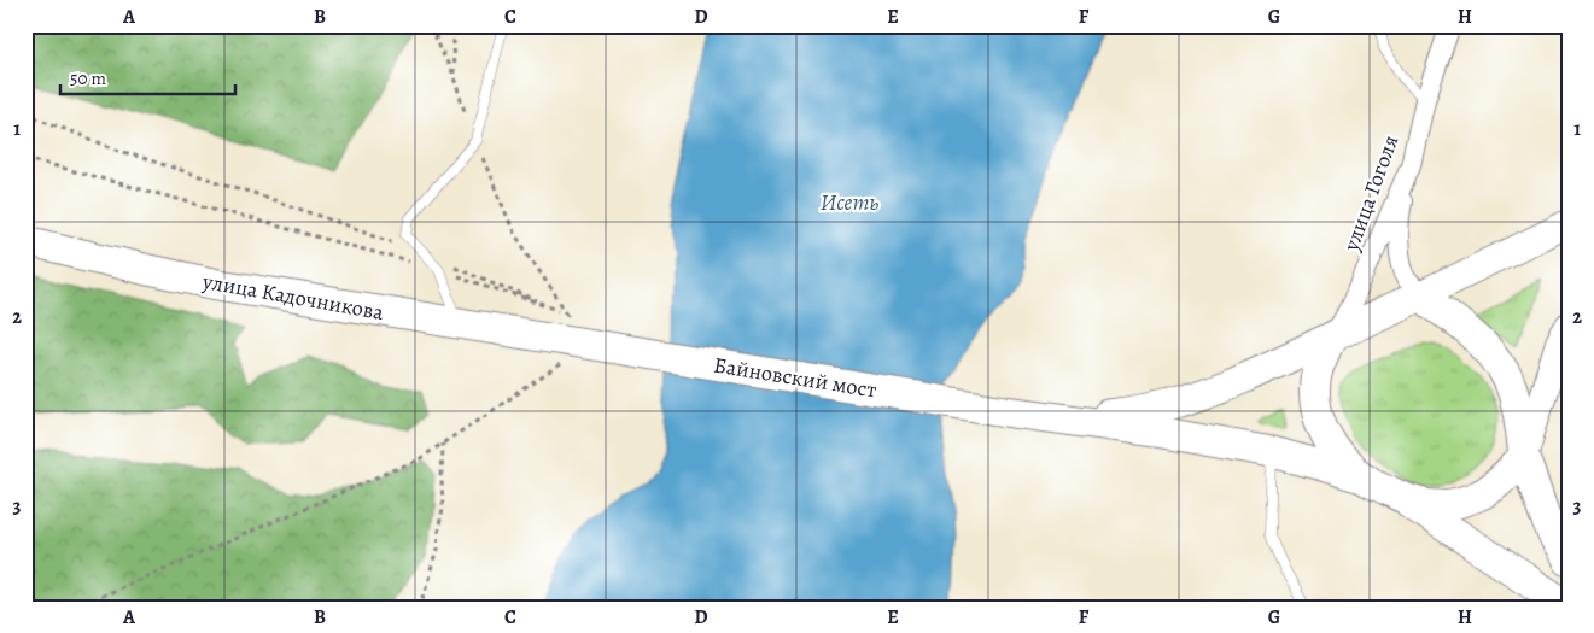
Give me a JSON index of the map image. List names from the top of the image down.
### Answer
{
  "streets": {
    "main road": ["улица Кадочникова", "Байновский мост"],
    "street": ["улица Гоголя"]
  },
  "crossings": [
    ["улица Кадочникова", "Байновский мост"]
  ],
  "water": ["Исеть"],
  "scale_bar": "50 m",
  "grid": {
    "columns": [
      "A",
      "B",
      "C",
      "D",
      "E",
      "F",
      "G",
      "H"
    ],
    "rows": ["1", "2", "3"]
  }
}
